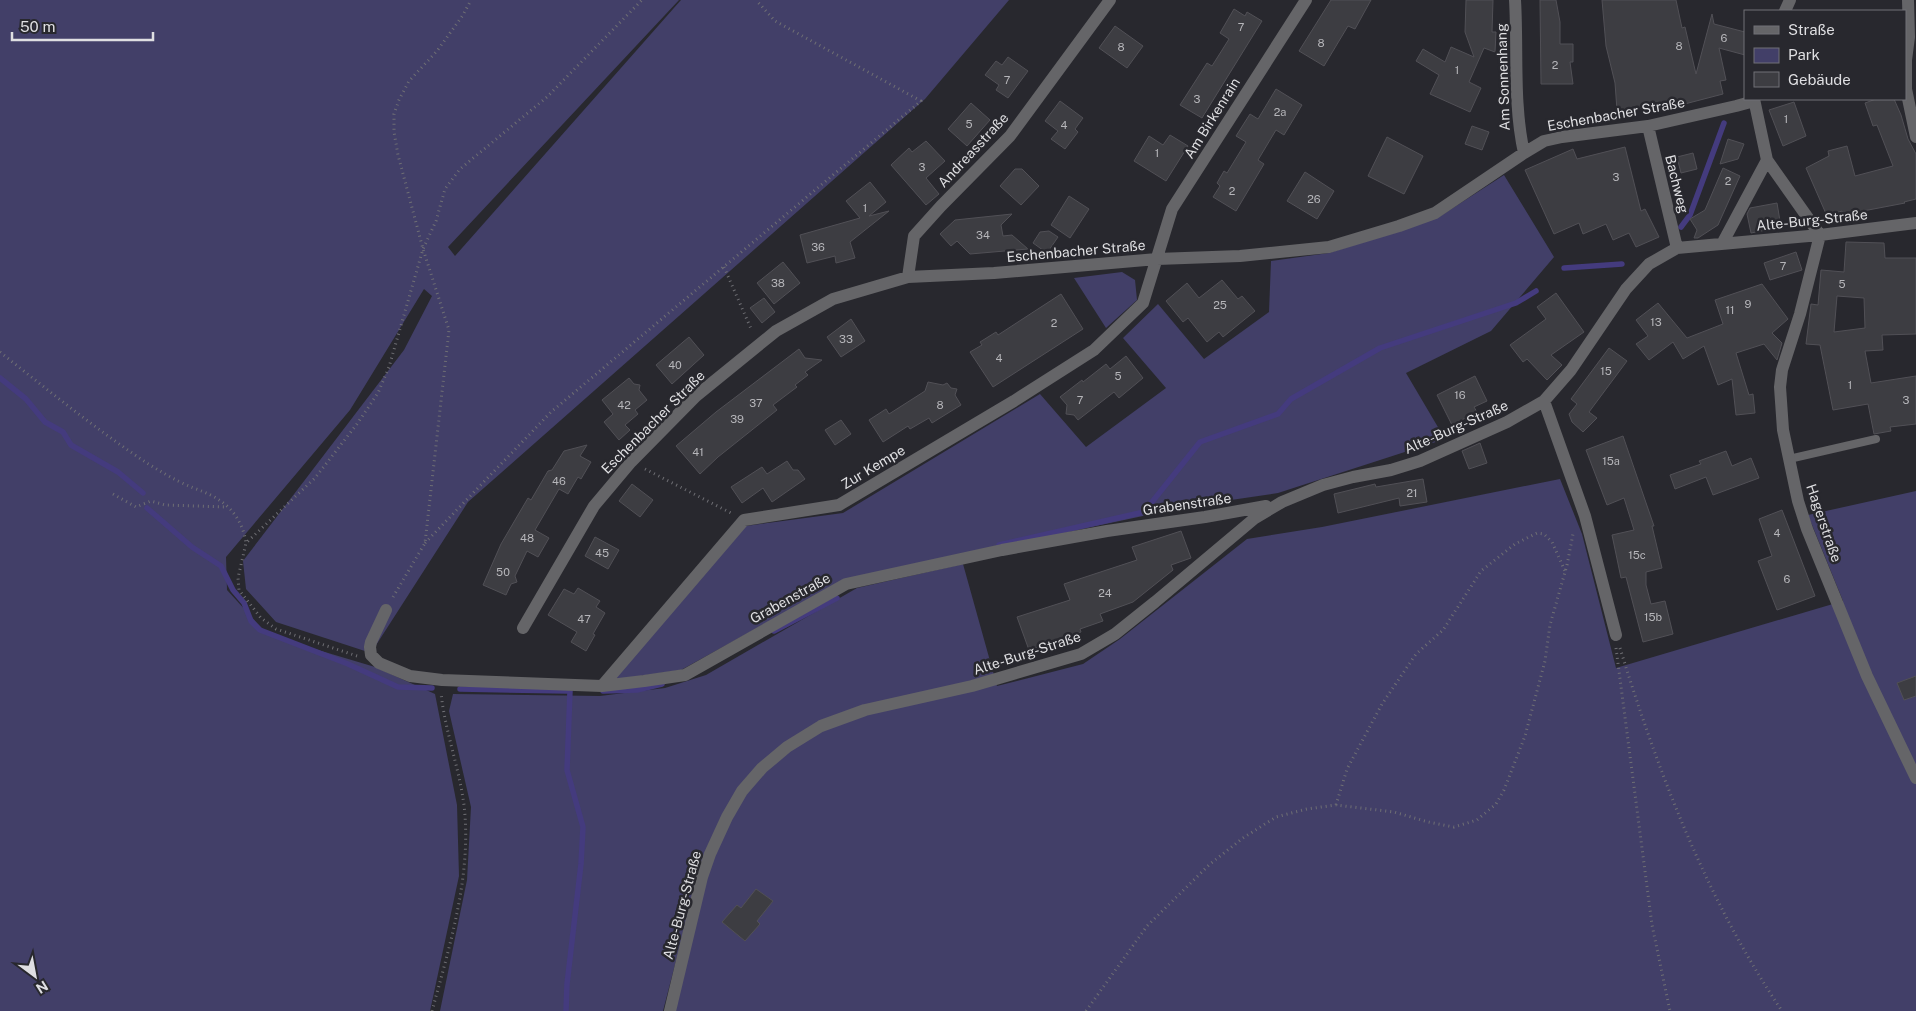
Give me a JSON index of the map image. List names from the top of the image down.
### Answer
{
  "streets": {
    "street": [
      "Am Sonnenhang",
      "Eschenbacher Straße",
      "Am Birkenrain",
      "Andreasstraße",
      "Bachweg",
      "Alte-Burg-Straße",
      "Zur Kempe",
      "Grabenstraße",
      "Hagerstraße"
    ]
  },
  "crossings": [
    ["Am Sonnenhang", "Eschenbacher Straße"],
    ["Eschenbacher Straße", "Am Birkenrain"],
    ["Eschenbacher Straße", "Andreasstraße"],
    ["Eschenbacher Straße", "Bachweg"],
    ["Eschenbacher Straße", "Zur Kempe"],
    ["Am Birkenrain", "Zur Kempe"],
    ["Bachweg", "Alte-Burg-Straße"],
    ["Alte-Burg-Straße", "Grabenstraße"],
    ["Alte-Burg-Straße", "Hagerstraße"]
  ],
  "house_numbers": [
    "7",
    "6",
    "8",
    "8",
    "8",
    "2",
    "1",
    "7",
    "3",
    "2a",
    "1",
    "5",
    "4",
    "1",
    "3",
    "3",
    "2",
    "2",
    "26",
    "1",
    "34",
    "36",
    "7",
    "38",
    "5",
    "9",
    "25",
    "11",
    "13",
    "2",
    "33",
    "4",
    "40",
    "15",
    "5",
    "1",
    "16",
    "7",
    "3",
    "37",
    "42",
    "8",
    "39",
    "41",
    "15a",
    "46",
    "21",
    "4",
    "48",
    "45",
    "15c",
    "50",
    "6",
    "24",
    "15b",
    "47"
  ],
  "legend": ["Straße", "Park", "Gebäude"],
  "scale_bar": "50 m",
  "north": "bottom right"
}
